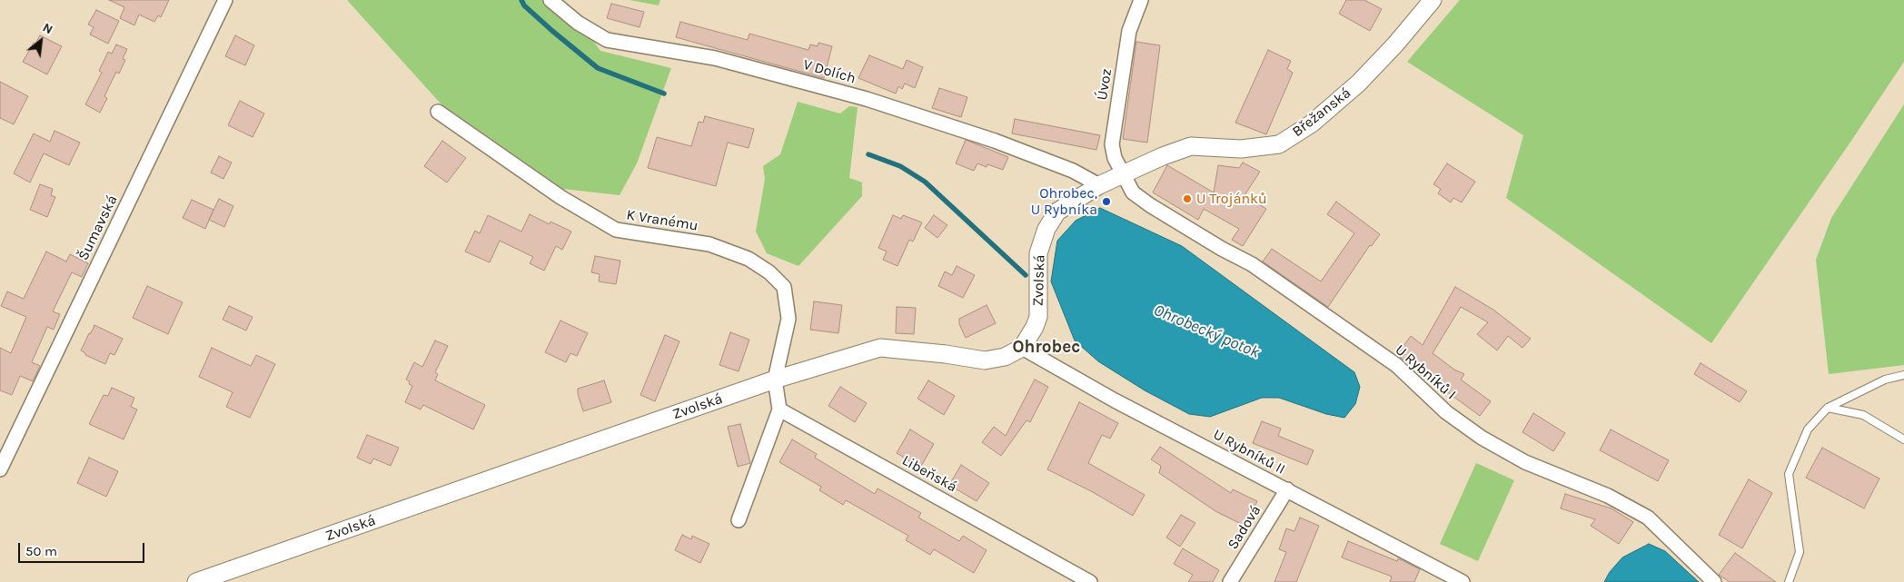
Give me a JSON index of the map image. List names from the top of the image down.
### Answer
{
  "streets": {
    "street": [
      "V Dolích",
      "Úvoz",
      "Břežanská",
      "K Vranému",
      "Šumavská",
      "Zvolská",
      "U Rybníků I",
      "U Rybníků II",
      "Libeňská",
      "Sadová"
    ]
  },
  "crossings": [
    ["V Dolích", "Břežanská"],
    ["V Dolích", "Zvolská"],
    ["Úvoz", "Břežanská"],
    ["Úvoz", "U Rybníků I"],
    ["Břežanská", "Zvolská"],
    ["Břežanská", "U Rybníků I"],
    ["K Vranému", "Zvolská"],
    ["Zvolská", "U Rybníků II"],
    ["U Rybníků II", "Sadová"]
  ],
  "districts": ["Ohrobec"],
  "water": ["Ohrobecký potok"],
  "places": ["U Trojánků", "Ohrobec, U Rybníka"],
  "scale_bar": "50 m",
  "north": "top right"
}
